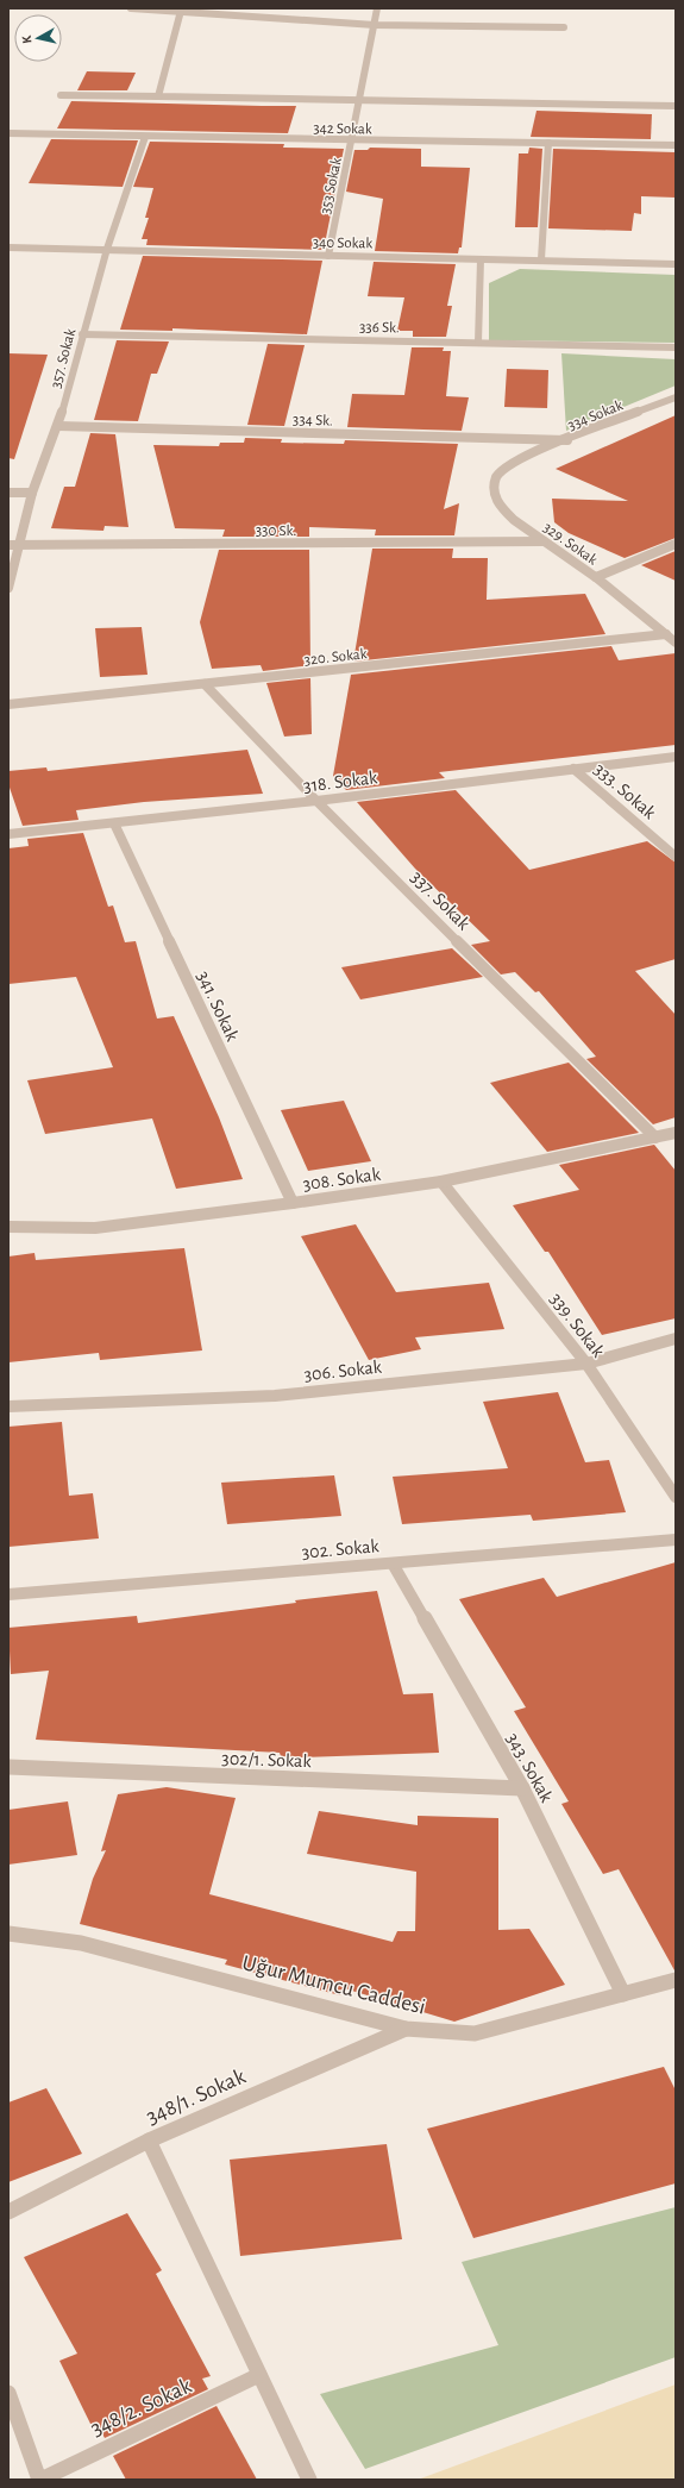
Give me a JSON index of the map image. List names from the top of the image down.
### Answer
{
  "streets": {
    "street": [
      "342 Sokak",
      "353 Sokak",
      "340 Sokak",
      "336 Sk.",
      "357. Sokak",
      "334 Sokak",
      "334 Sk.",
      "330 Sk.",
      "329. Sokak",
      "320. Sokak",
      "318. Sokak",
      "333. Sokak",
      "337. Sokak",
      "341. Sokak",
      "308. Sokak",
      "339. Sokak",
      "306. Sokak",
      "302. Sokak",
      "302/1. Sokak",
      "343. Sokak",
      "Uğur Mumcu Caddesi",
      "348/1. Sokak",
      "348/2. Sokak"
    ]
  },
  "crossings": [
    ["342 Sokak", "353 Sokak"],
    ["342 Sokak", "357. Sokak"],
    ["353 Sokak", "340 Sokak"],
    ["340 Sokak", "357. Sokak"],
    ["336 Sk.", "357. Sokak"],
    ["357. Sokak", "334 Sk."],
    ["357. Sokak", "330 Sk."],
    ["334 Sokak", "334 Sk."],
    ["334 Sokak", "329. Sokak"],
    ["330 Sk.", "329. Sokak"],
    ["329. Sokak", "320. Sokak"],
    ["320. Sokak", "337. Sokak"],
    ["318. Sokak", "333. Sokak"],
    ["318. Sokak", "337. Sokak"],
    ["318. Sokak", "341. Sokak"],
    ["337. Sokak", "308. Sokak"],
    ["341. Sokak", "308. Sokak"],
    ["308. Sokak", "339. Sokak"],
    ["339. Sokak", "306. Sokak"],
    ["302. Sokak", "343. Sokak"],
    ["302/1. Sokak", "343. Sokak"],
    ["343. Sokak", "Uğur Mumcu Caddesi"],
    ["Uğur Mumcu Caddesi", "348/1. Sokak"]
  ],
  "north": "left"
}
